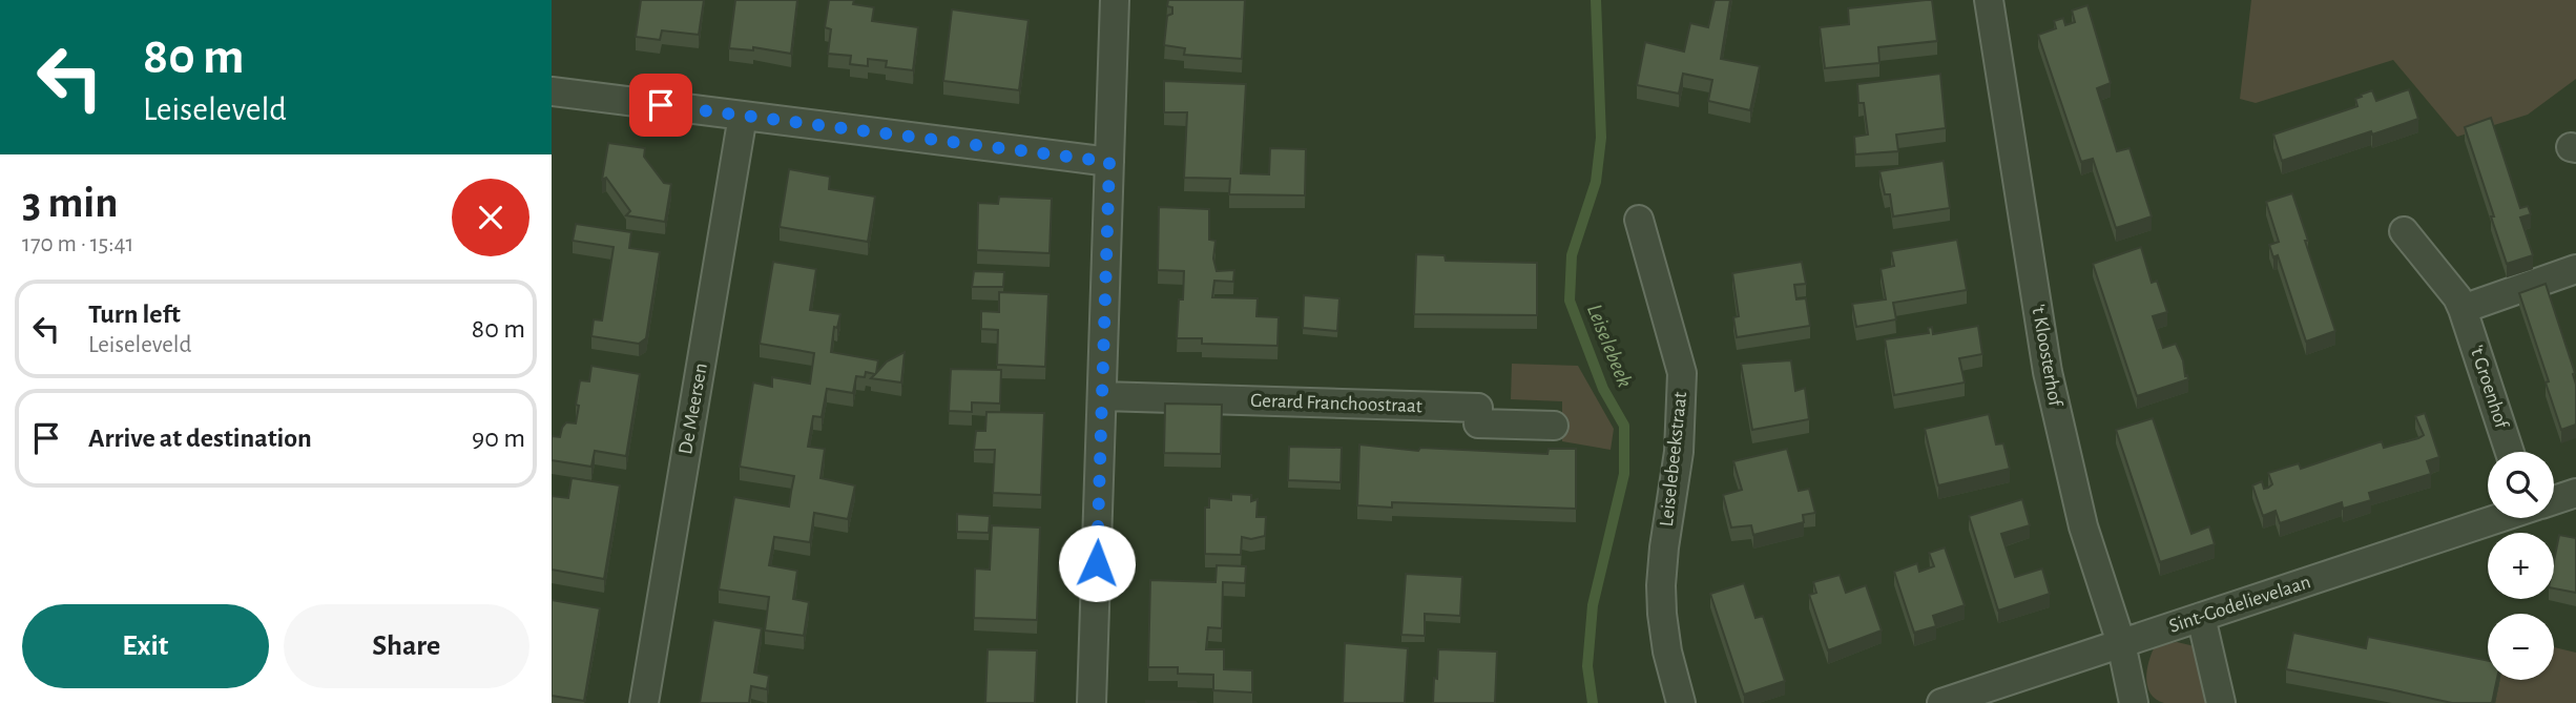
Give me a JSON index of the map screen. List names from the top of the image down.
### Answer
{
  "streets": {
    "street": [
      "'t Kloosterhof",
      "'t Groenhof",
      "Gerard Franchoostraat",
      "De Meersen",
      "Leiselebeekstraat",
      "Sint-Godelievelaan"
    ]
  },
  "crossings": [
    ["'t Kloosterhof", "Sint-Godelievelaan"]
  ],
  "water": ["Leiselebeek"],
  "page": {
    "turn": ["80 m", "Leiseleveld"],
    "heading": ["3 min", "170 m · 15:41"],
    "list": [
      {
        "name": "Turn left",
        "note": "Leiseleveld",
        "value": "80 m"
      },
      {
        "name": "Arrive at destination",
        "value": "90 m"
      }
    ],
    "map_buttons": ["+", "−"],
    "buttons": ["Exit", "Share"]
  }
}
